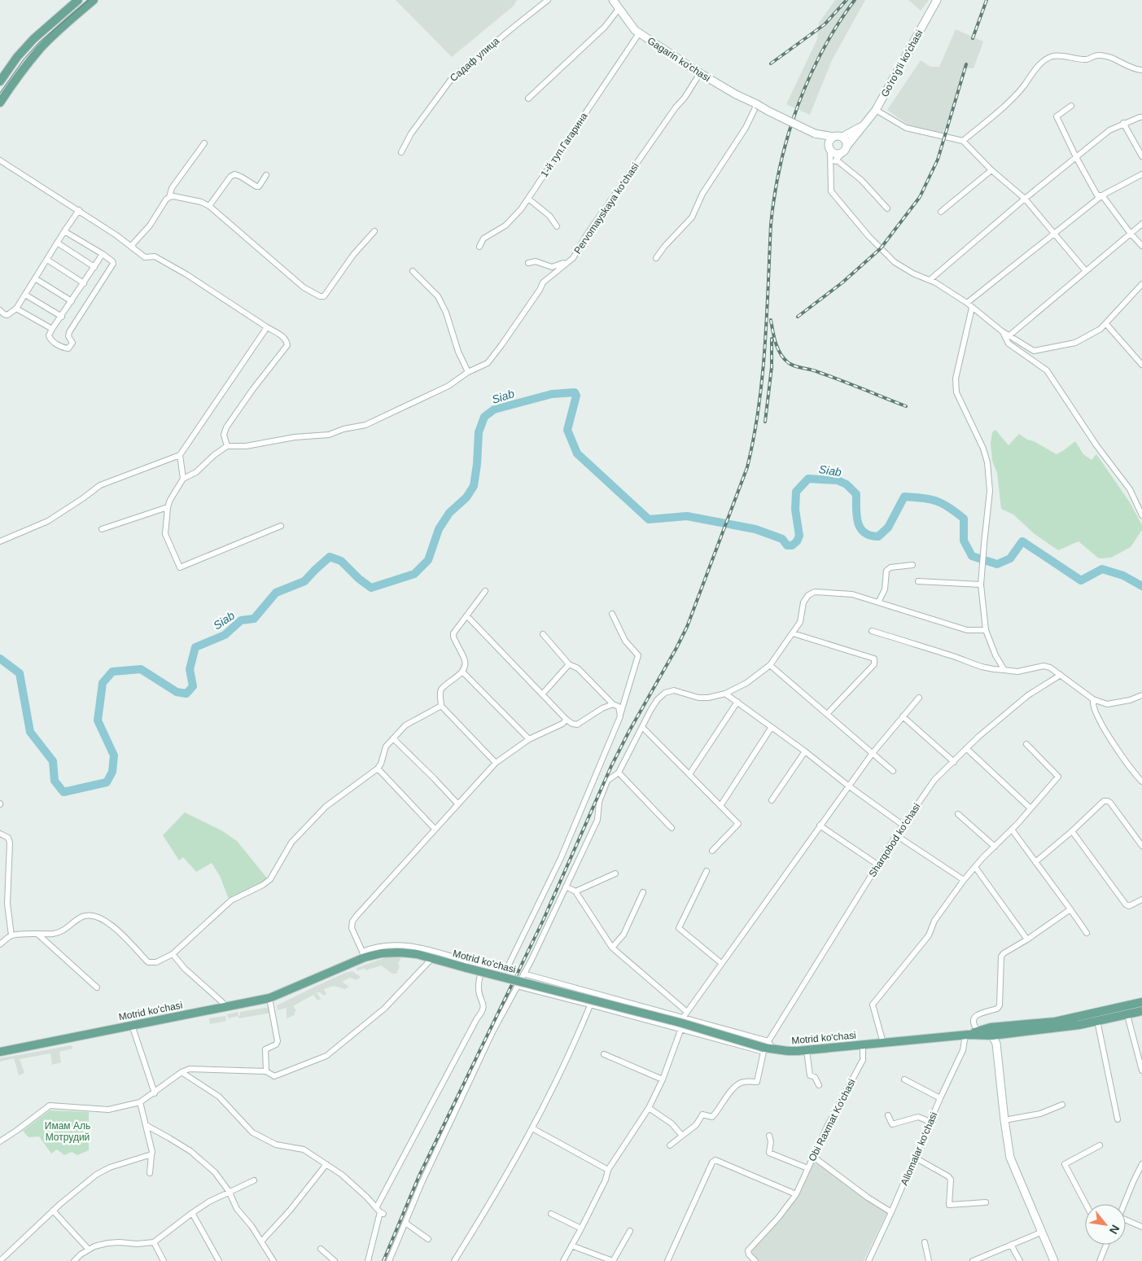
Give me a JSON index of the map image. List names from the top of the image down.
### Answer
{
  "streets": {
    "main road": ["Gagarin ko'chasi", "Go'ro'g'li ko'chasi", "Motrid ko'chasi"],
    "street": [
      "Садаф улица",
      "1-й туп.Гагарина",
      "Pervomayskaya ko'chasi",
      "Sharqobod ko'chasi",
      "Obi Raxmat Ko'chasi",
      "Allomalar ko'chasi"
    ]
  },
  "crossings": [
    ["Gagarin ko'chasi", "1-й туп.Гагарина"],
    ["Gagarin ko'chasi", "Pervomayskaya ko'chasi"],
    ["Sharqobod ko'chasi", "Motrid ko'chasi"],
    ["Motrid ko'chasi", "Obi Raxmat Ko'chasi"],
    ["Motrid ko'chasi", "Allomalar ko'chasi"]
  ],
  "water": ["Siab"],
  "parks": ["Имам Аль Мотрудий"],
  "north": "bottom right"
}
